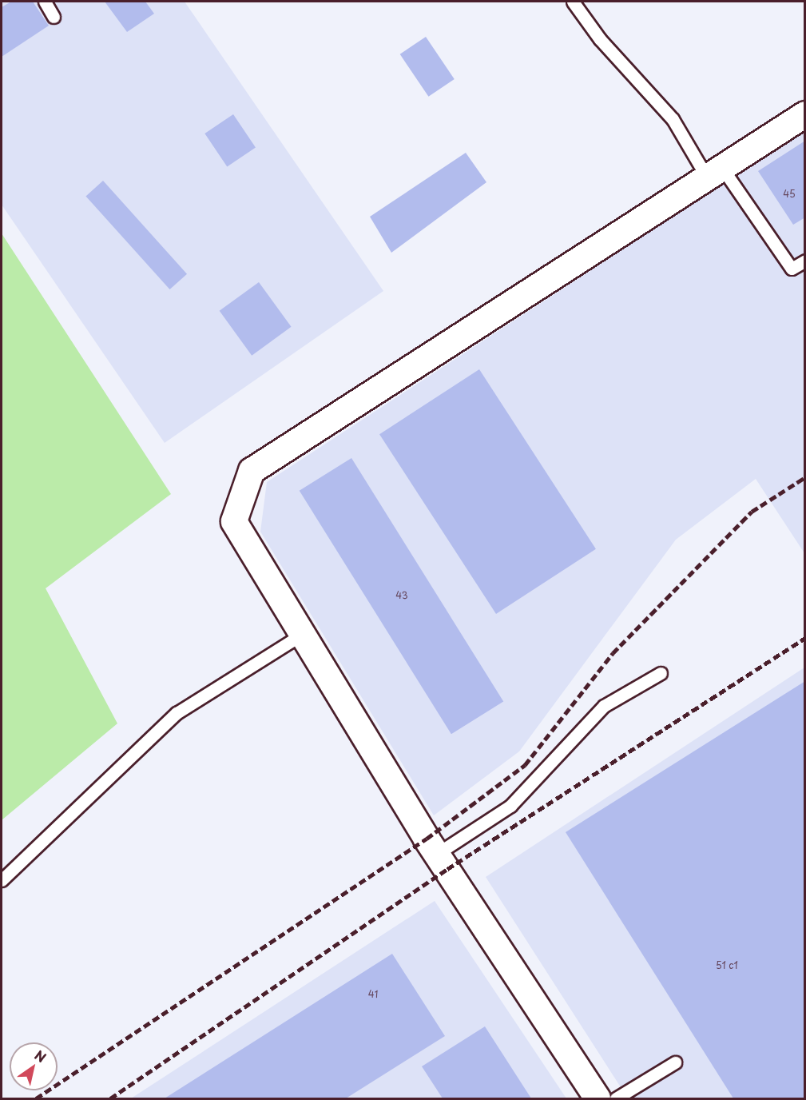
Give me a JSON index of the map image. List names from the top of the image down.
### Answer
{
  "house_numbers": [
    "45",
    "43",
    "51 с1",
    "41"
  ],
  "north": "top right"
}
